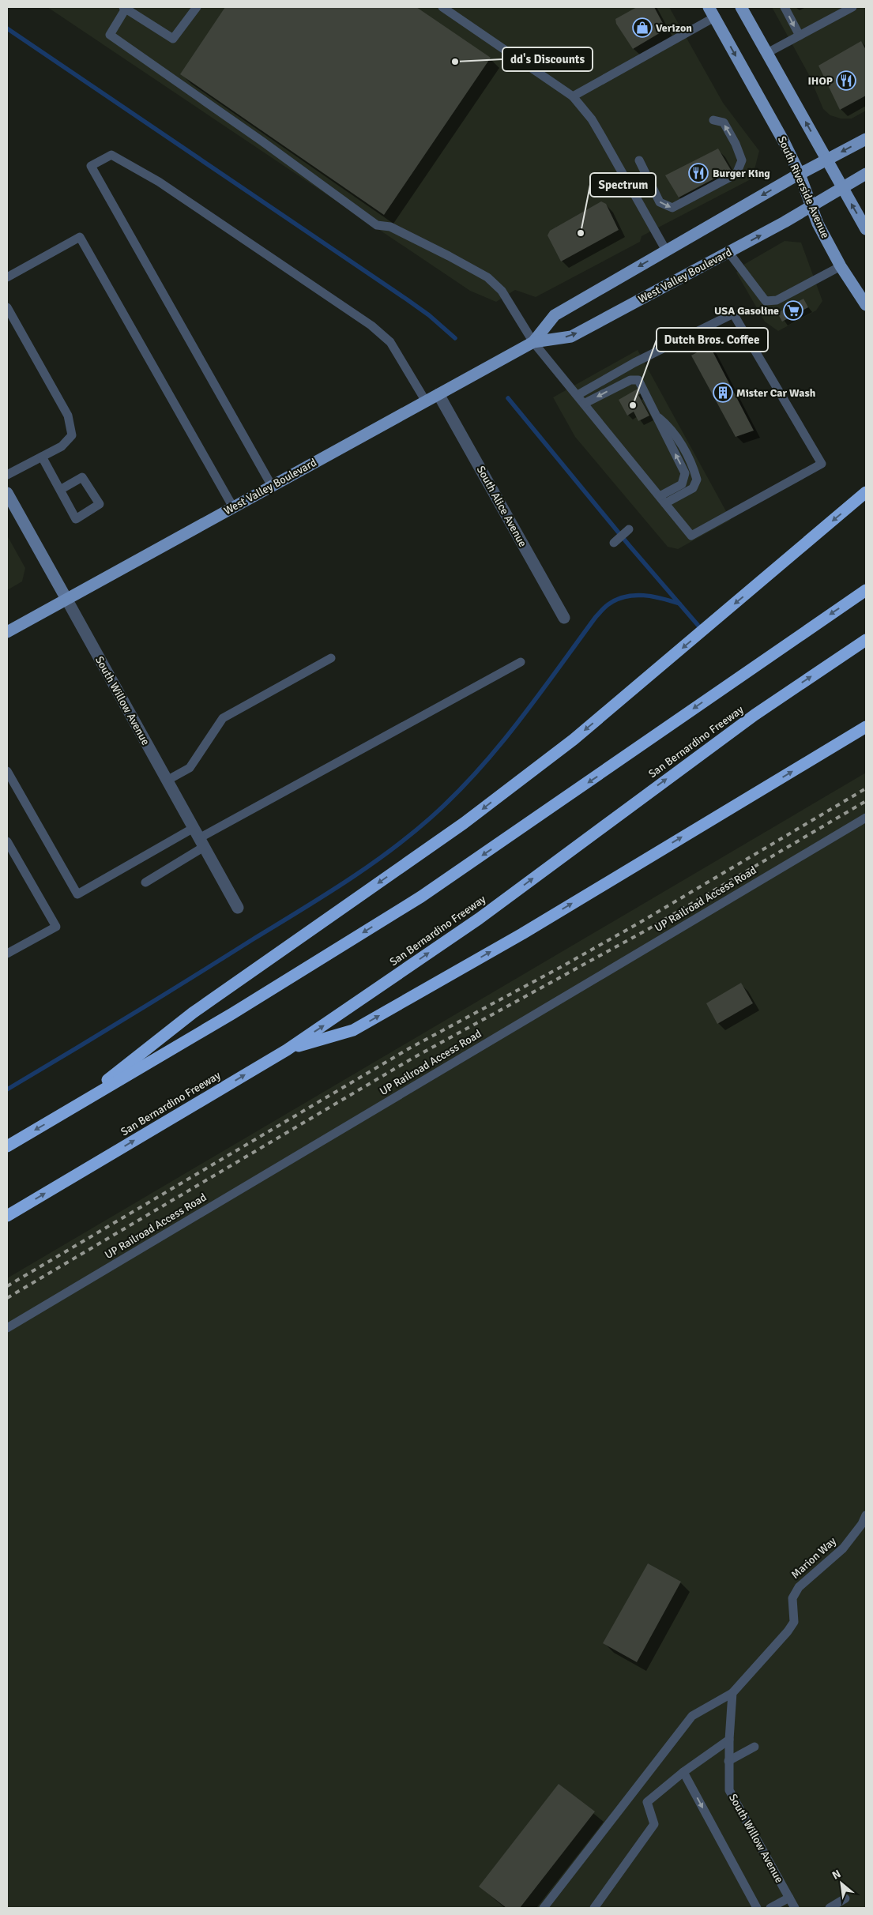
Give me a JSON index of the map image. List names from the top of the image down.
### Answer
{
  "streets": {
    "highway": ["San Bernardino Freeway"],
    "main road": ["South Riverside Avenue", "West Valley Boulevard"],
    "street": ["South Alice Avenue", "South Willow Avenue"],
    "lane": ["UP Railroad Access Road", "Marion Way"]
  },
  "crossings": [
    ["South Riverside Avenue", "West Valley Boulevard"],
    ["West Valley Boulevard", "South Alice Avenue"],
    ["West Valley Boulevard", "South Willow Avenue"],
    ["South Willow Avenue", "Marion Way"]
  ],
  "places": {
    "shop": ["Verizon"],
    "other": ["dd's Discounts", "Spectrum", "Dutch Bros. Coffee"],
    "restaurant": ["IHOP", "Burger King"],
    "supermarket": ["USA Gasoline"],
    "building": ["Mister Car Wash"]
  },
  "north": "top left"
}
